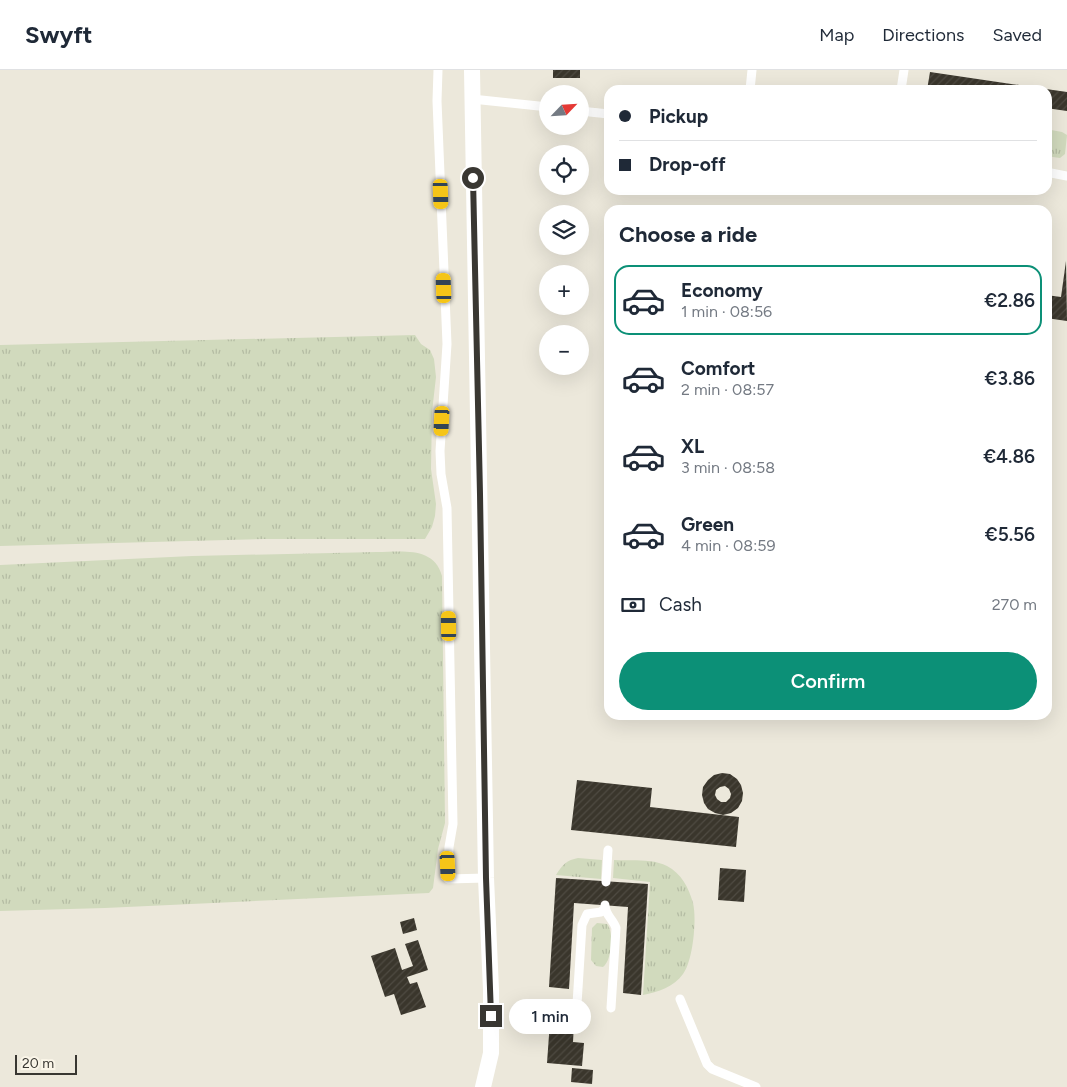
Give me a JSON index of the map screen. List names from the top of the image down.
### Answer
{
  "scale_bar": "20 m",
  "north": "top right",
  "page": {
    "header": "Swyft",
    "nav": ["Map", "Directions", "Saved"],
    "map_buttons": ["+", "−"],
    "banner": ["Pickup", "Drop-off"],
    "heading": "Choose a ride",
    "list": [
      {
        "name": "Economy",
        "note": "1 min · 08:56",
        "value": "€2.86"
      },
      {
        "name": "Comfort",
        "note": "2 min · 08:57",
        "value": "€3.86"
      },
      {
        "name": "XL",
        "note": "3 min · 08:58",
        "value": "€4.86"
      },
      {
        "name": "Green",
        "note": "4 min · 08:59",
        "value": "€5.56"
      }
    ],
    "pay": ["Cash", "270 m"],
    "buttons": "Confirm",
    "bubble": "1 min",
    "scale": "20 m"
  }
}
